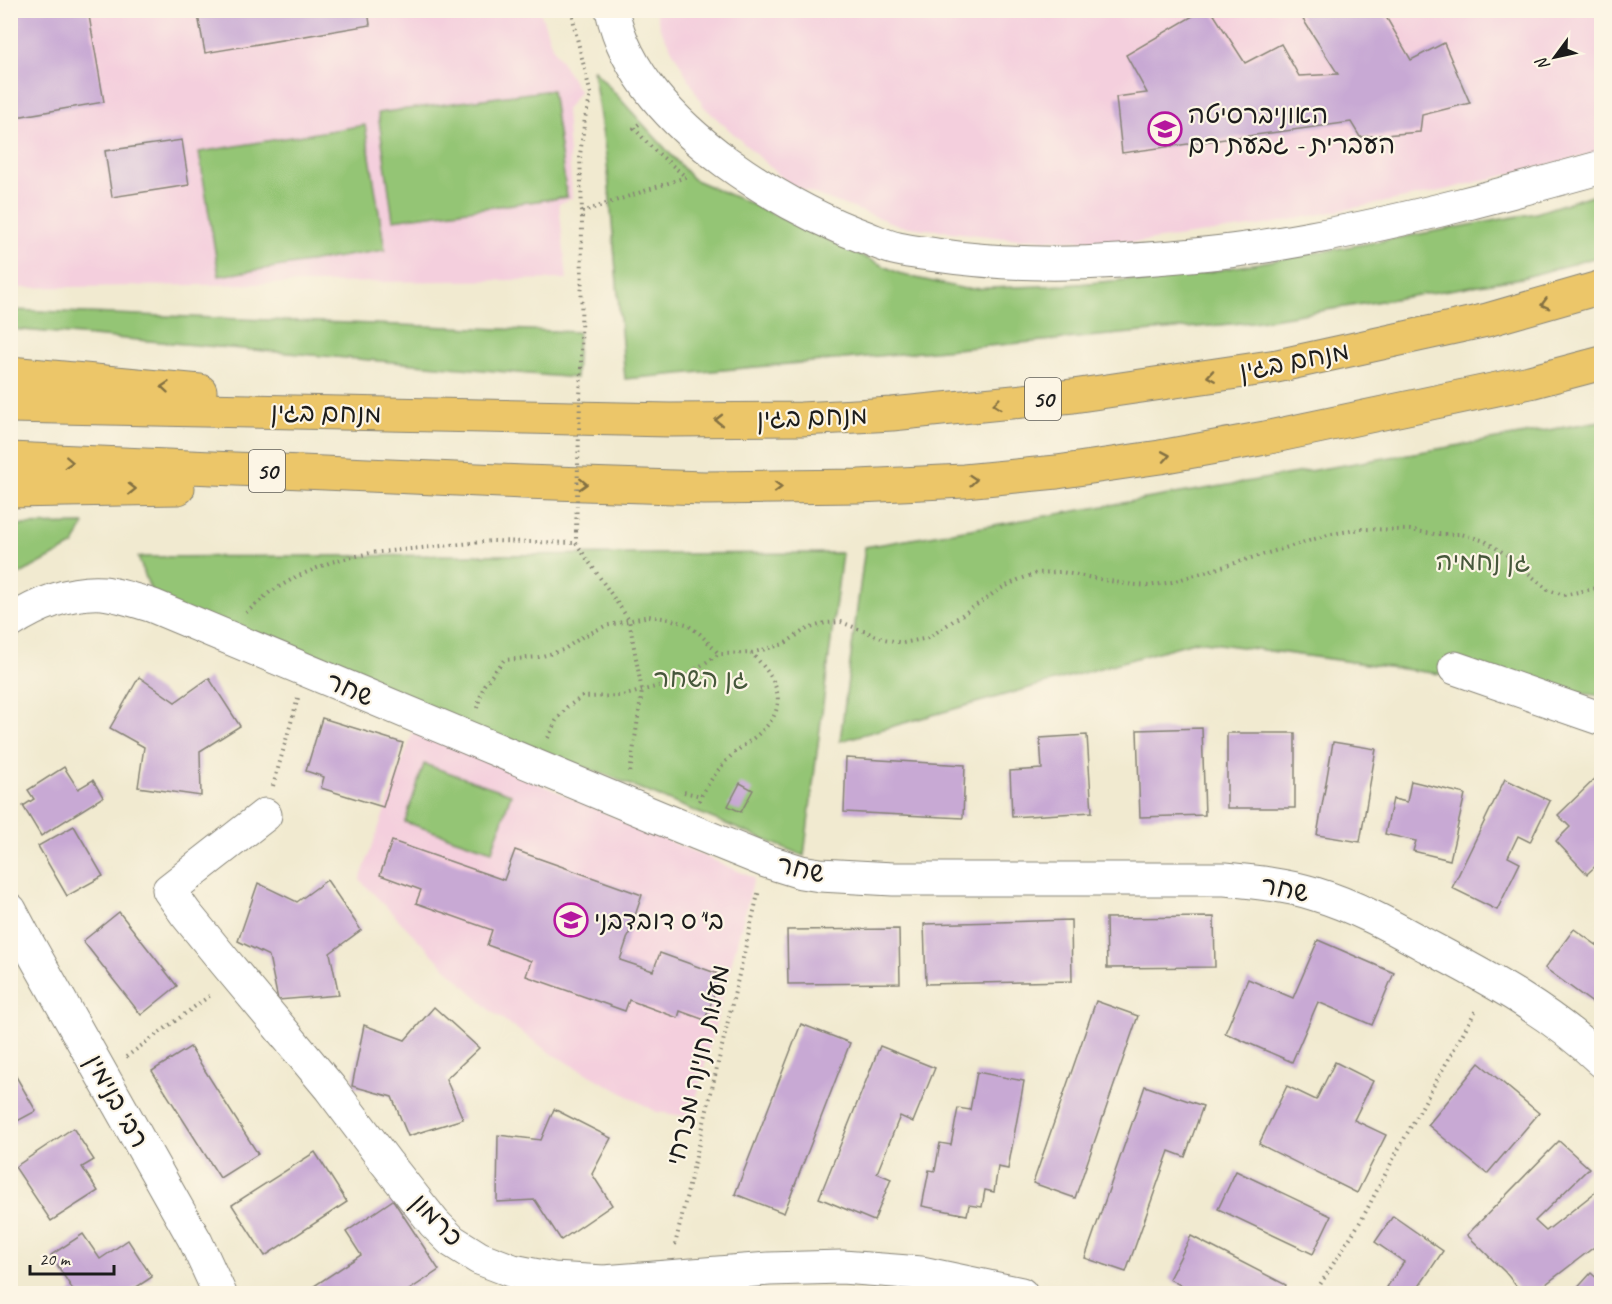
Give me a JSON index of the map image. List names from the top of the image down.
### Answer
{
  "streets": {
    "highway": ["מנחם בגין", "50"],
    "street": ["שחר", "רבי בנימין", "כרמון"],
    "path": ["מעלות חנינה מזרחי"]
  },
  "crossings": [
    ["שחר", "מעלות חנינה מזרחי"],
    ["מעלות חנינה מזרחי", "כרמון"]
  ],
  "parks": ["גן נחמיה", "גן השחר"],
  "places": {
    "school or university": ["האוניברסיטה העברית - גבעת רם", "בי\"ס דובדבני"]
  },
  "scale_bar": "20 m",
  "north": "bottom left"
}
